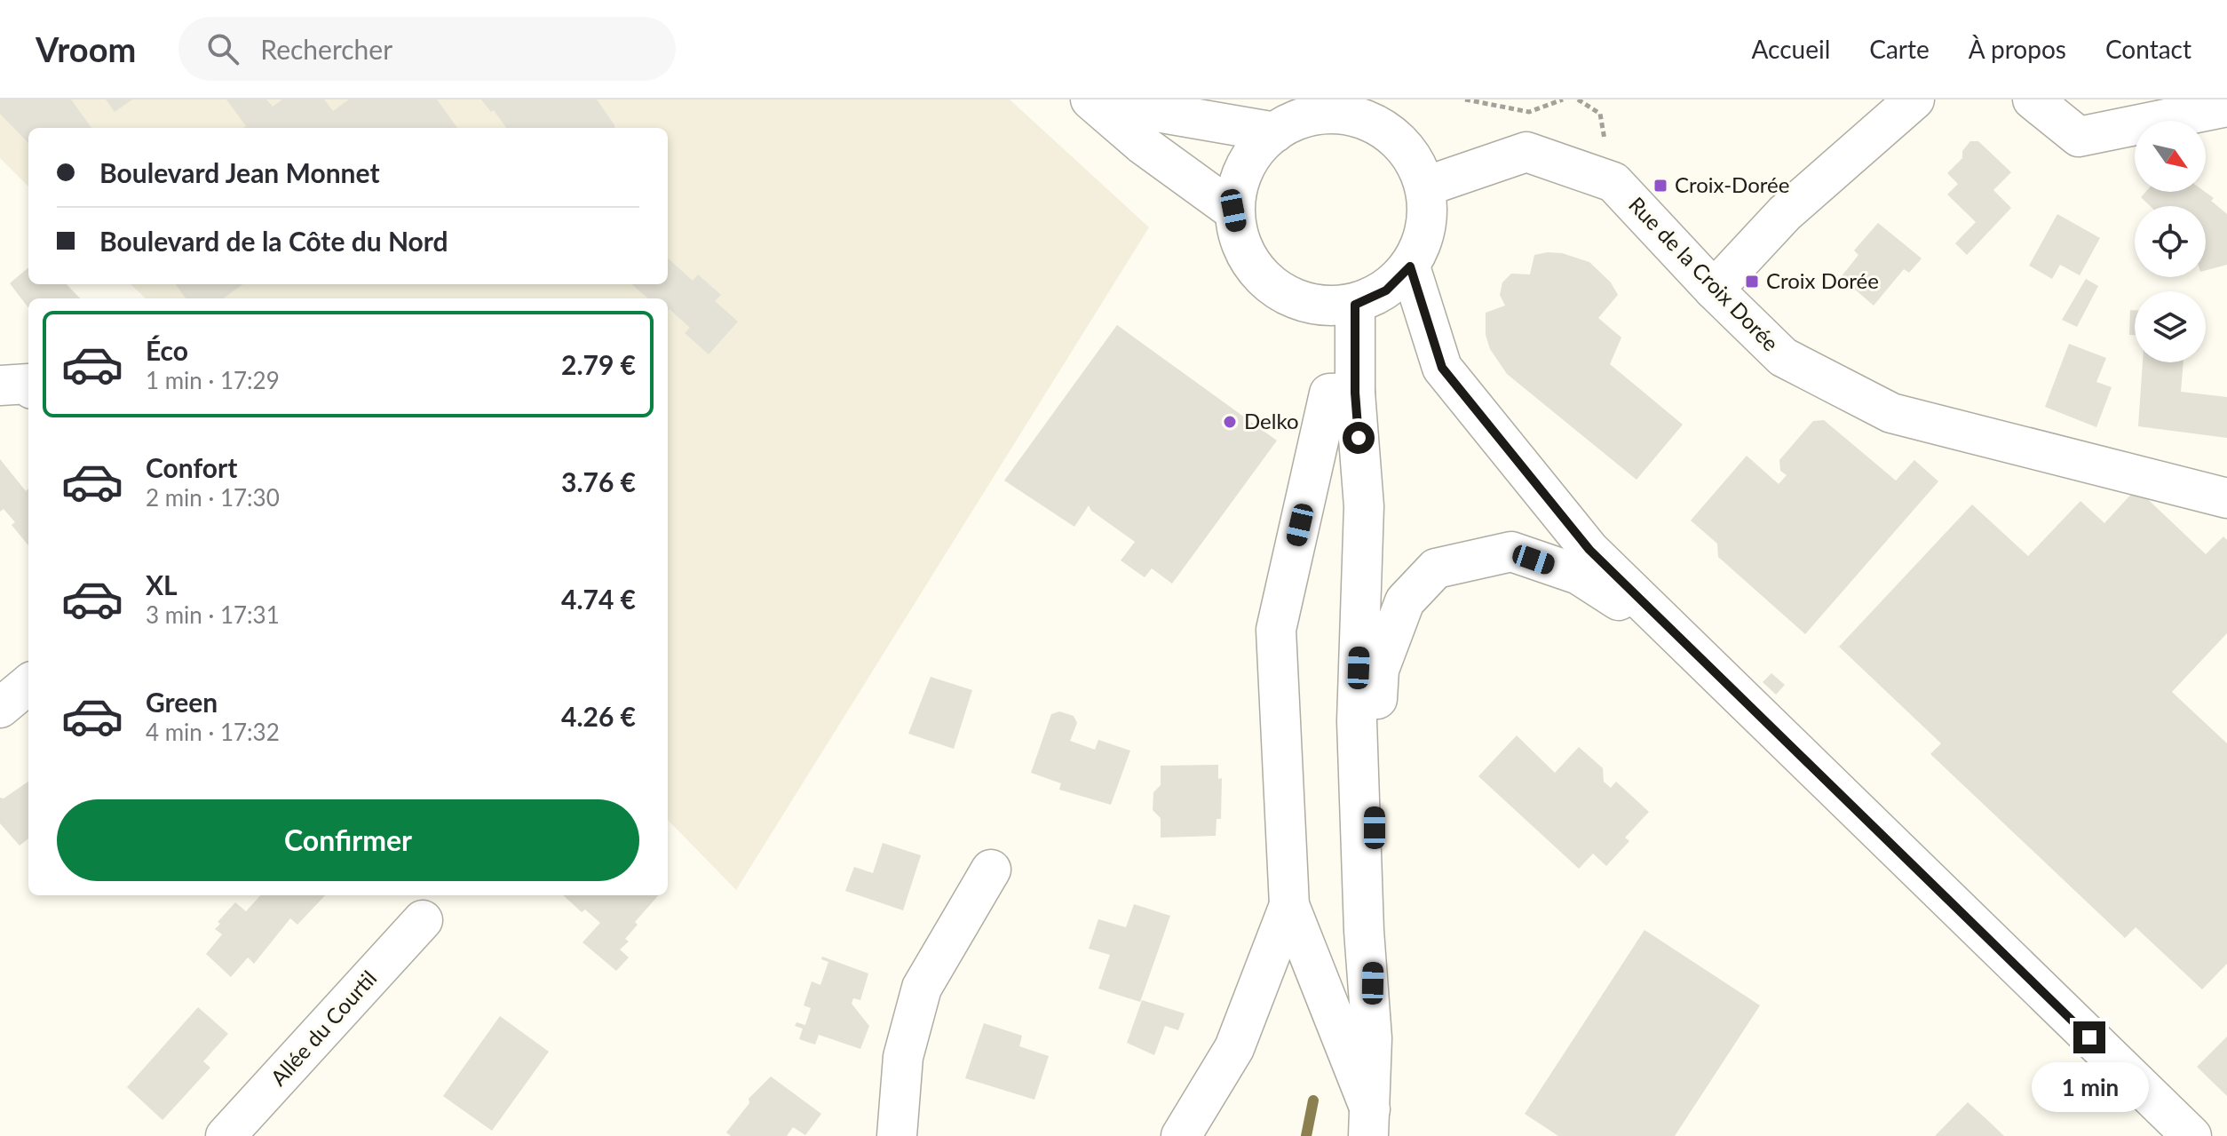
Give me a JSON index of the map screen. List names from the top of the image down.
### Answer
{
  "streets": {
    "main road": ["Rue de la Croix Dorée", "Allée du Courtil"]
  },
  "places": {
    "transit": ["Croix-Dorée", "Croix Dorée"],
    "other": ["Delko"]
  },
  "north": "bottom right",
  "page": {
    "header": "Vroom",
    "search": "Rechercher",
    "nav": [
      "Accueil",
      "Carte",
      "À propos",
      "Contact"
    ],
    "banner": ["Boulevard Jean Monnet", "Boulevard de la Côte du Nord"],
    "list": [
      {
        "name": "Éco",
        "note": "1 min · 17:29",
        "value": "2.79 €"
      },
      {
        "name": "Confort",
        "note": "2 min · 17:30",
        "value": "3.76 €"
      },
      {
        "name": "XL",
        "note": "3 min · 17:31",
        "value": "4.74 €"
      },
      {
        "name": "Green",
        "note": "4 min · 17:32",
        "value": "4.26 €"
      }
    ],
    "buttons": "Confirmer",
    "bubble": "1 min"
  }
}
